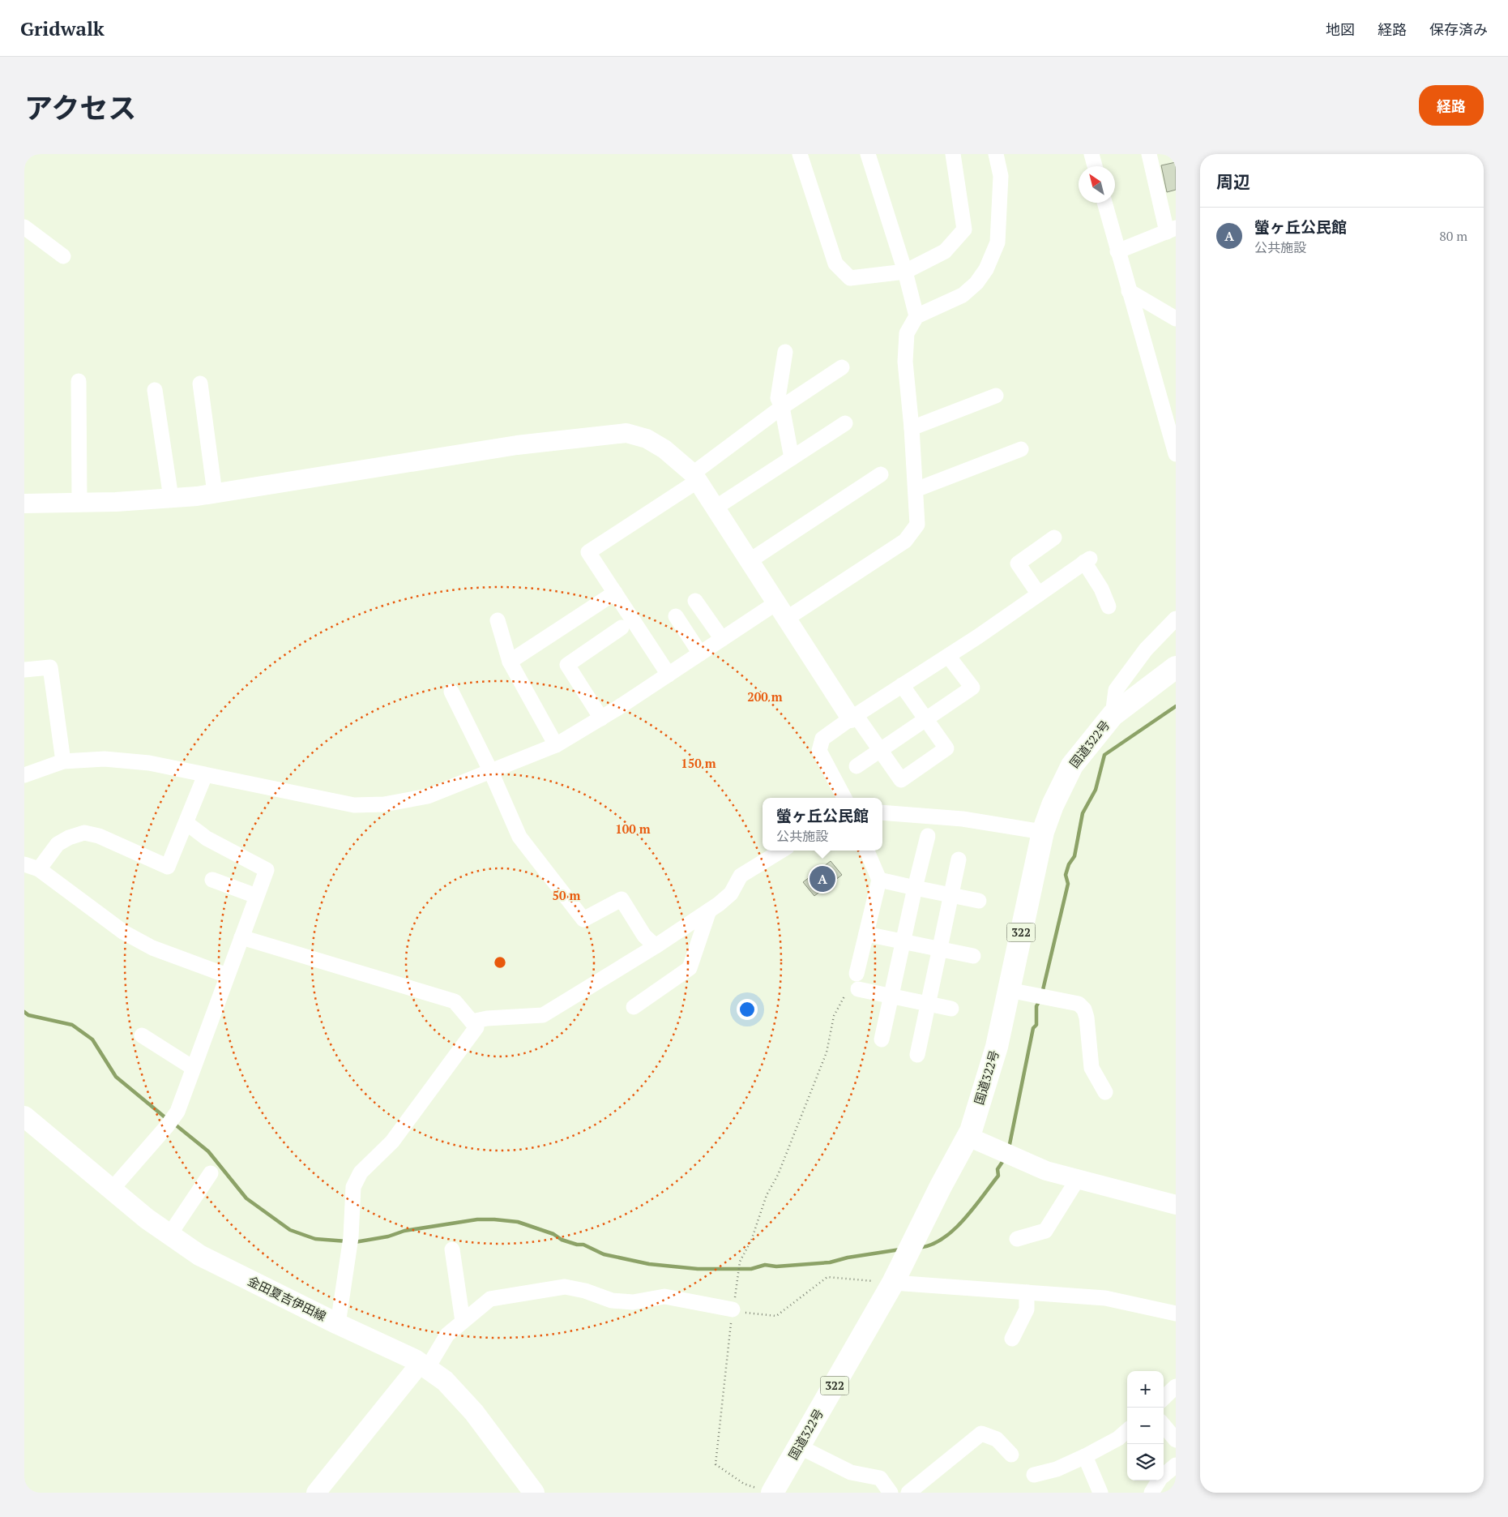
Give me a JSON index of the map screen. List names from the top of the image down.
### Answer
{
  "streets": {
    "highway": ["国道322号", "322"],
    "main road": ["金田夏吉伊田線"]
  },
  "north": "top left",
  "page": {
    "header": "Gridwalk",
    "nav": ["地図", "経路", "保存済み"],
    "title": "アクセス",
    "buttons": "経路",
    "heading": "周辺",
    "list": [
      {
        "mark": "A",
        "name": "螢ヶ丘公民館",
        "note": "公共施設",
        "value": "80 m"
      }
    ],
    "popup": ["螢ヶ丘公民館", "公共施設"],
    "pins": "A",
    "map_buttons": ["+", "−"]
  },
  "rings": [
    "200 m",
    "150 m",
    "100 m",
    "50 m"
  ]
}
